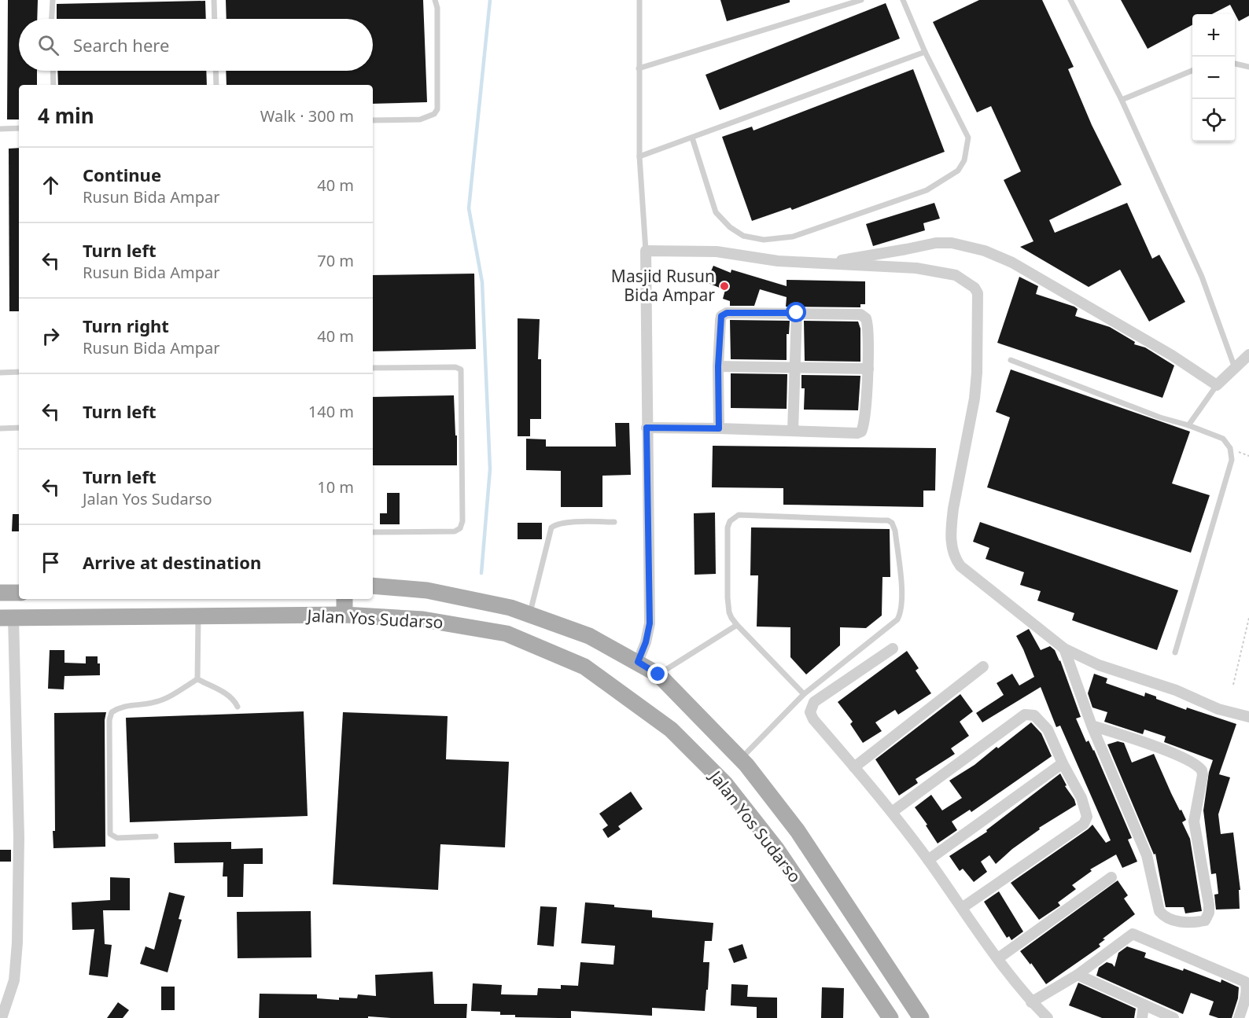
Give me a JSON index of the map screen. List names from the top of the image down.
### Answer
{
  "streets": {
    "main road": ["Jalan Yos Sudarso"]
  },
  "places": ["Masjid Rusun Bida Ampar"],
  "page": {
    "map_buttons": ["+", "−"],
    "search": "Search here",
    "heading": ["4 min", "Walk · 300 m"],
    "list": [
      ["Continue", "Rusun Bida Ampar", "40 m"],
      ["Turn left", "Rusun Bida Ampar", "70 m"],
      ["Turn right", "Rusun Bida Ampar", "40 m"],
      ["Turn left", "140 m"],
      ["Turn left", "Jalan Yos Sudarso", "10 m"],
      "Arrive at destination"
    ]
  }
}
